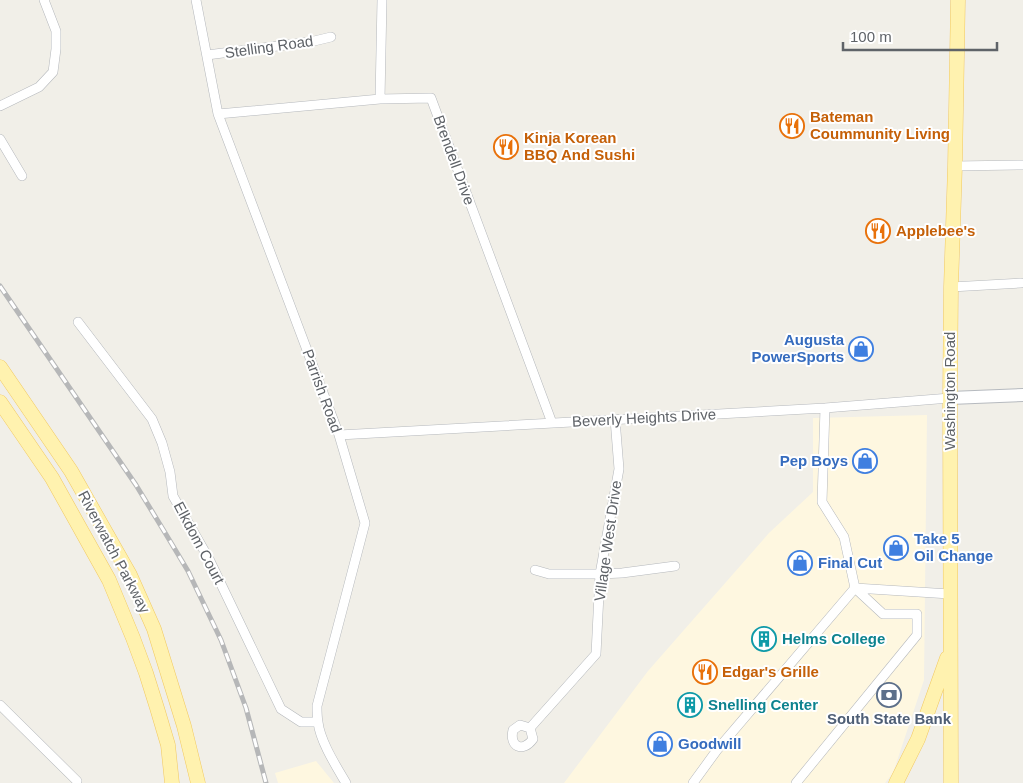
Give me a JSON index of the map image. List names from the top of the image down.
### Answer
{
  "streets": {
    "main road": ["Washington Road", "Riverwatch Parkway"],
    "street": [
      "Stelling Road",
      "Brendell Drive",
      "Parrish Road",
      "Beverly Heights Drive",
      "Village West Drive",
      "Elkdom Court"
    ]
  },
  "crossings": [
    ["Stelling Road", "Parrish Road"],
    ["Brendell Drive", "Parrish Road"],
    ["Brendell Drive", "Beverly Heights Drive"],
    ["Parrish Road", "Beverly Heights Drive"],
    ["Parrish Road", "Elkdom Court"],
    ["Washington Road", "Beverly Heights Drive"],
    ["Beverly Heights Drive", "Village West Drive"]
  ],
  "places": {
    "restaurant": [
      "Bateman Coummunity Living",
      "Kinja Korean BBQ And Sushi",
      "Applebee's",
      "Edgar's Grille"
    ],
    "shop": [
      "Augusta PowerSports",
      "Pep Boys",
      "Take 5 Oil Change",
      "Final Cut",
      "Goodwill"
    ],
    "building": ["Helms College", "Snelling Center"],
    "bank": ["South State Bank"]
  },
  "scale_bar": "100 m"
}
